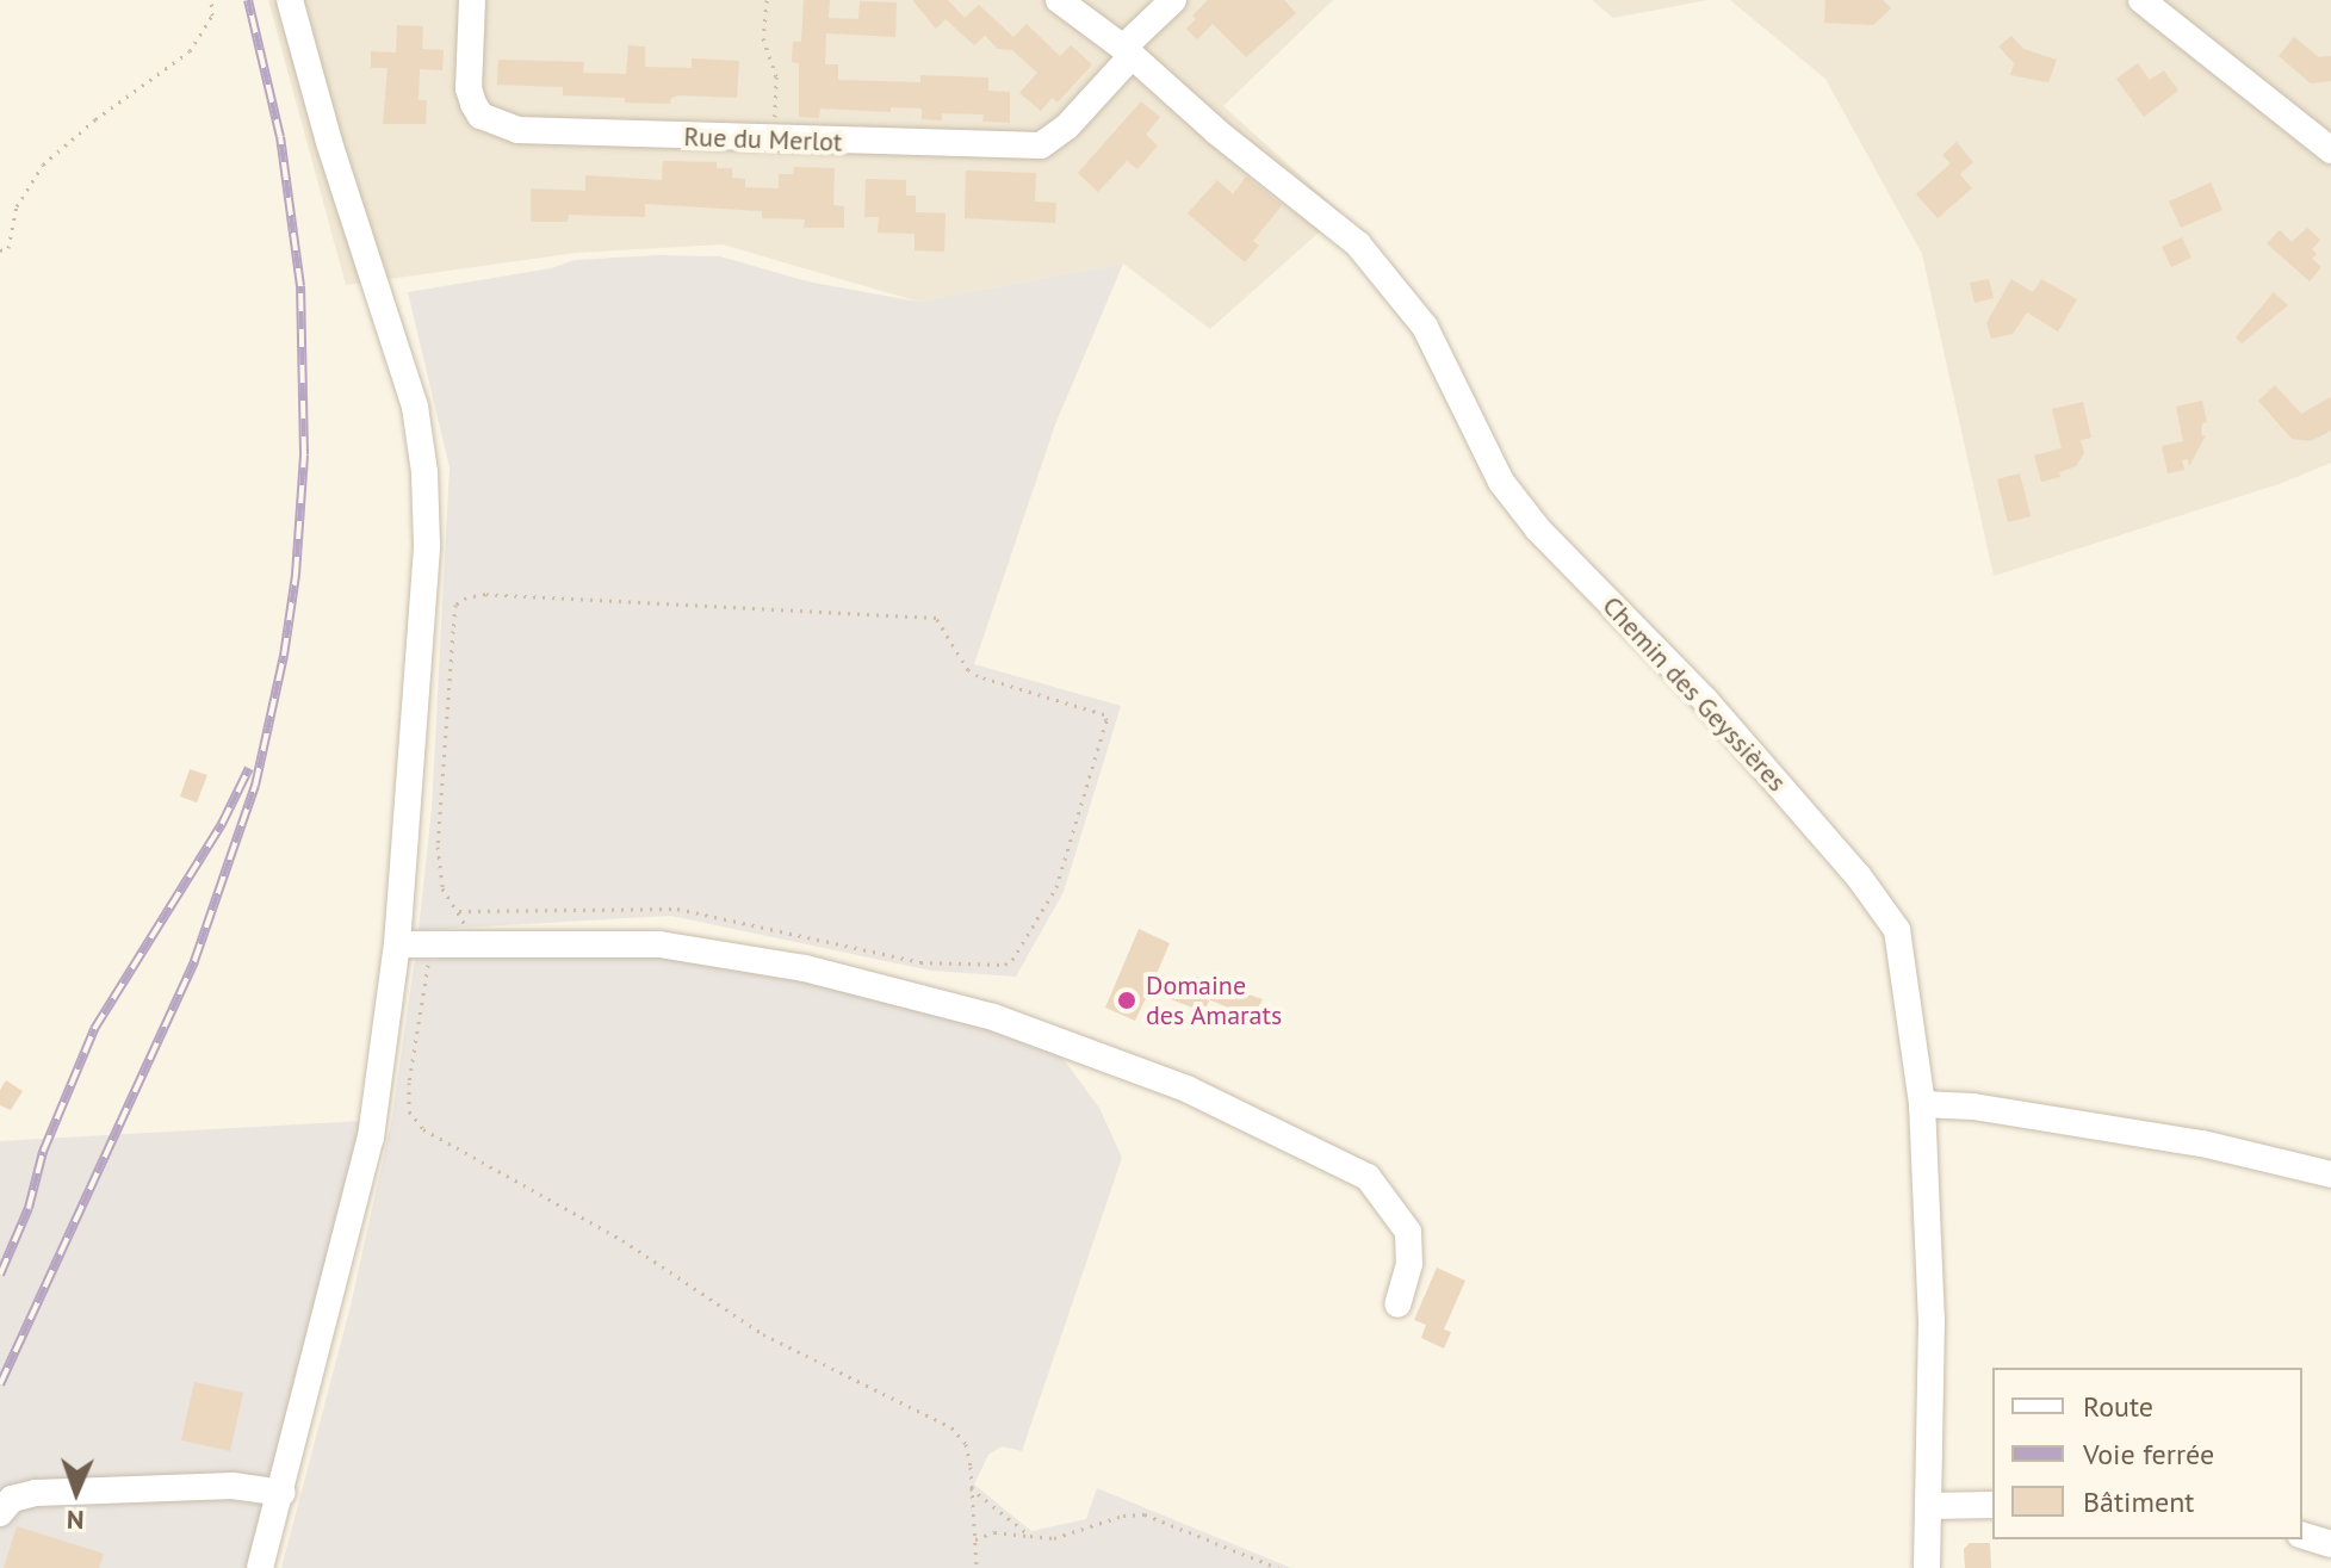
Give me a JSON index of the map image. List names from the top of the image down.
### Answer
{
  "streets": {
    "street": ["Rue du Merlot", "Chemin des Geyssières"]
  },
  "crossings": [
    ["Rue du Merlot", "Chemin des Geyssières"]
  ],
  "places": ["Domaine des Amarats"],
  "legend": ["Route", "Voie ferrée", "Bâtiment"],
  "north": "bottom"
}
